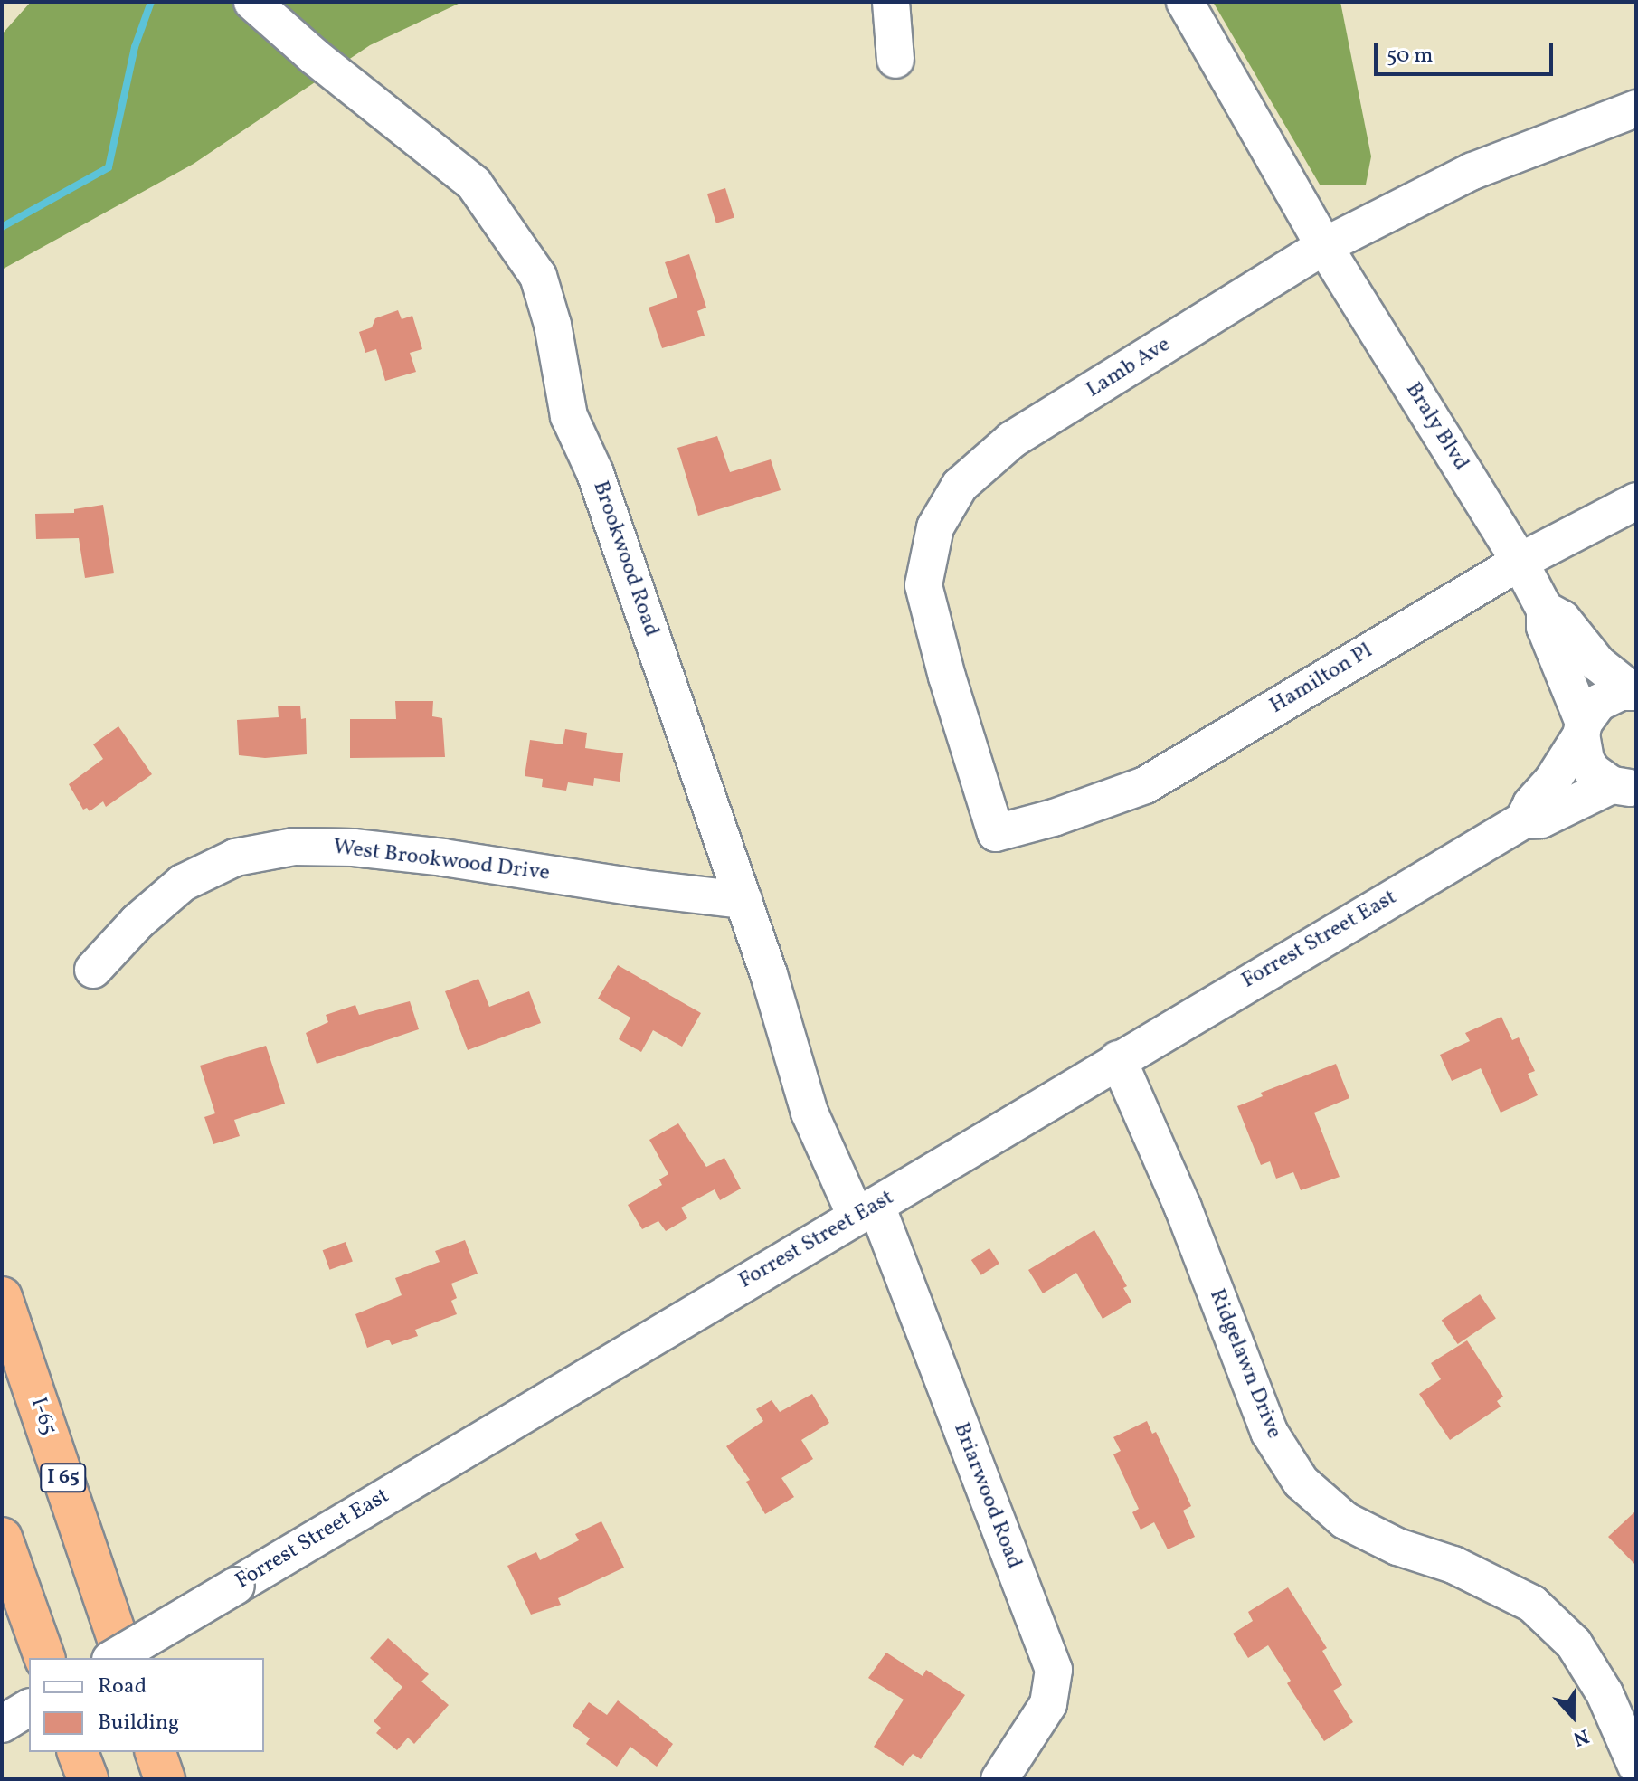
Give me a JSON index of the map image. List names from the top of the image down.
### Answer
{
  "streets": {
    "highway": ["I-65", "I 65"],
    "street": [
      "Lamb Ave",
      "Braly Blvd",
      "Brookwood Road",
      "Hamilton Pl",
      "West Brookwood Drive",
      "Forrest Street East",
      "Ridgelawn Drive",
      "Briarwood Road"
    ]
  },
  "crossings": [
    ["Lamb Ave", "Braly Blvd"],
    ["Lamb Ave", "Hamilton Pl"],
    ["Braly Blvd", "Hamilton Pl"],
    ["Brookwood Road", "West Brookwood Drive"],
    ["Brookwood Road", "Forrest Street East"],
    ["Brookwood Road", "Briarwood Road"],
    ["Forrest Street East", "Ridgelawn Drive"],
    ["Forrest Street East", "Briarwood Road"]
  ],
  "legend": ["Road", "Building"],
  "scale_bar": "50 m",
  "north": "bottom"
}
